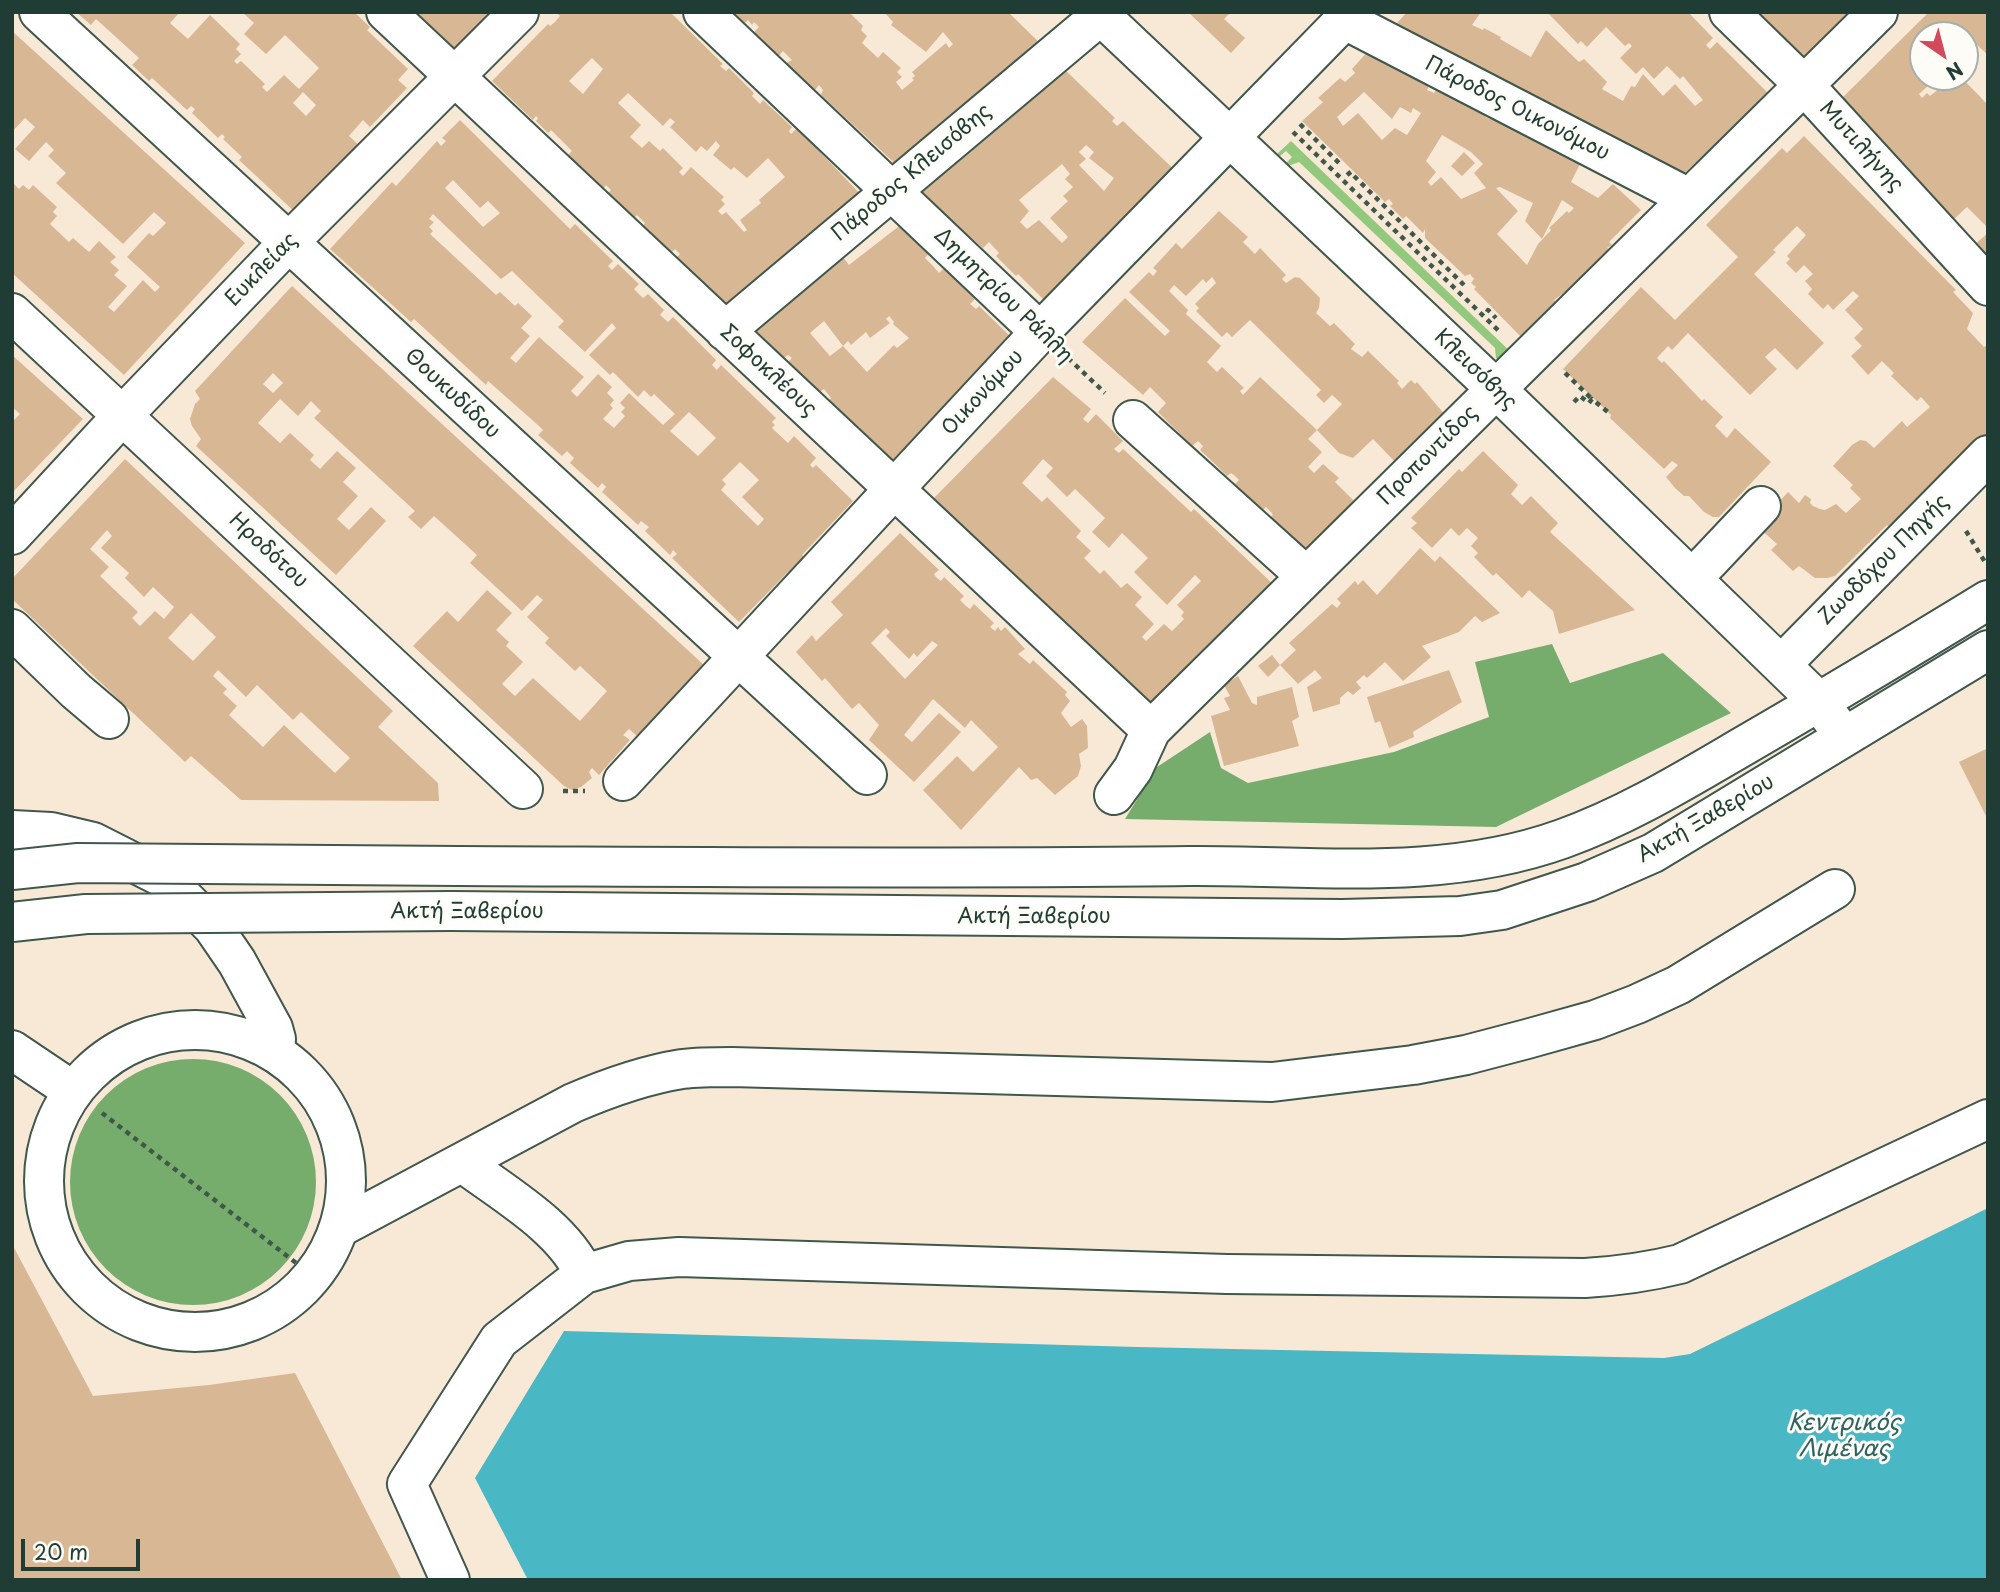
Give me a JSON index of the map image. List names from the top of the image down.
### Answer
{
  "streets": {
    "street": [
      "Πάροδος Οικονόμου",
      "Μυτιλήνης",
      "Πάροδος Κλεισόβης",
      "Ευκλείας",
      "Δημητρίου Ράλλη",
      "Κλεισόβης",
      "Σοφοκλέους",
      "Οικονόμου",
      "Θουκυδίδου",
      "Προποντίδος",
      "Ηροδότου",
      "Ζωοδόχου Πηγής",
      "Ακτή Ξαβερίου"
    ]
  },
  "crossings": [
    ["Πάροδος Οικονόμου", "Οικονόμου"],
    ["Πάροδος Οικονόμου", "Προποντίδος"],
    ["Μυτιλήνης", "Προποντίδος"],
    ["Πάροδος Κλεισόβης", "Δημητρίου Ράλλη"],
    ["Πάροδος Κλεισόβης", "Κλεισόβης"],
    ["Πάροδος Κλεισόβης", "Σοφοκλέους"],
    ["Ευκλείας", "Σοφοκλέους"],
    ["Ευκλείας", "Θουκυδίδου"],
    ["Ευκλείας", "Ηροδότου"],
    ["Δημητρίου Ράλλη", "Οικονόμου"],
    ["Κλεισόβης", "Οικονόμου"],
    ["Κλεισόβης", "Προποντίδος"],
    ["Κλεισόβης", "Ζωοδόχου Πηγής"],
    ["Κλεισόβης", "Ακτή Ξαβερίου"],
    ["Σοφοκλέους", "Οικονόμου"],
    ["Σοφοκλέους", "Προποντίδος"],
    ["Οικονόμου", "Θουκυδίδου"]
  ],
  "water": ["Κεντρικός Λιμένας"],
  "scale_bar": "20 m",
  "north": "bottom right"
}
